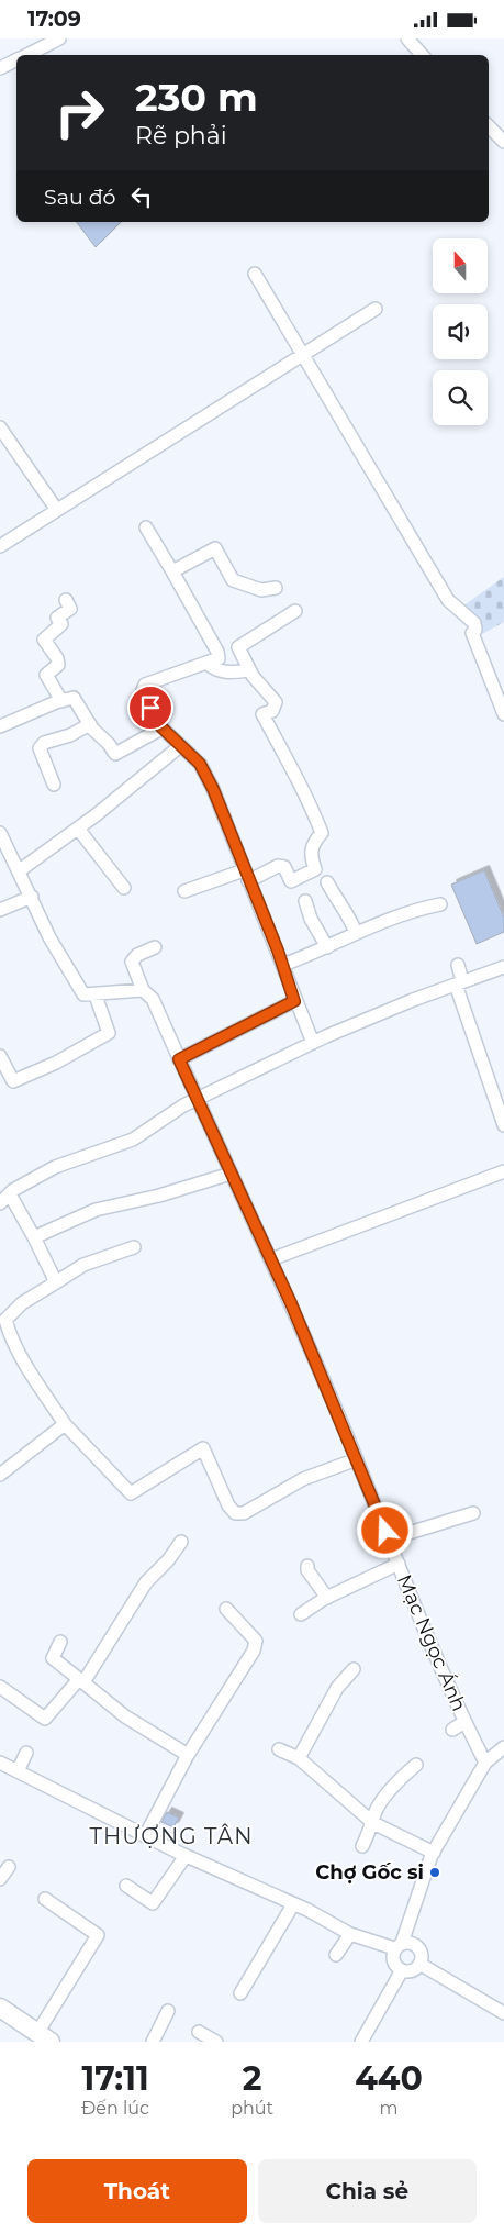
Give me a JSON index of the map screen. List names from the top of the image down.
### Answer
{
  "streets": {
    "street": ["Mạc Ngọc Ánh"]
  },
  "districts": ["THƯỢNG TÂN"],
  "places": ["Chợ Gốc si"],
  "north": "top",
  "page": {
    "status": "17:09",
    "turn": ["230 m", "Rẽ phải"],
    "then": "Sau đó",
    "eta": [
      "17:11",
      "Đến lúc",
      "2",
      "phút",
      "440",
      "m"
    ],
    "buttons": ["Thoát", "Chia sẻ"]
  }
}
